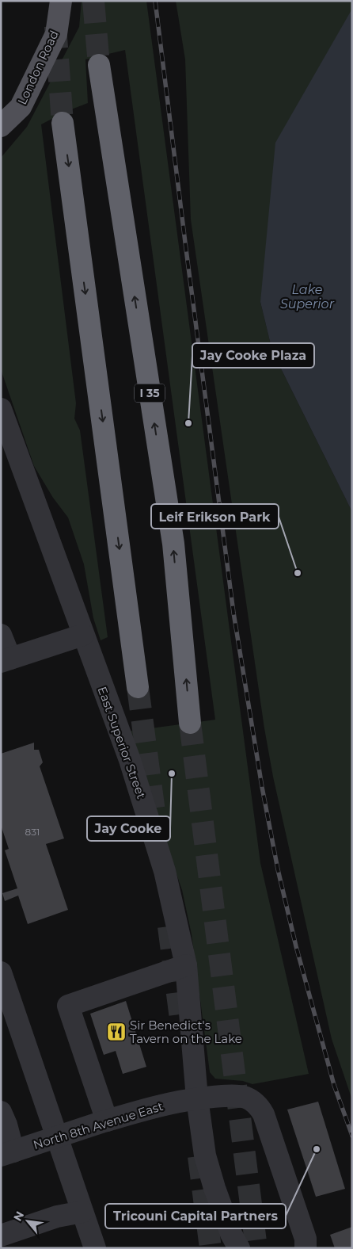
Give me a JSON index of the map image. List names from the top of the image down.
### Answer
{
  "streets": {
    "highway": ["I 35"],
    "main road": ["London Road"],
    "street": ["East Superior Street", "North 8th Avenue East"]
  },
  "crossings": [
    ["East Superior Street", "North 8th Avenue East"]
  ],
  "water": ["Lake Superior"],
  "places": {
    "other": [
      "Jay Cooke Plaza",
      "Leif Erikson Park",
      "Jay Cooke",
      "Tricouni Capital Partners"
    ],
    "restaurant": ["Sir Benedict's Tavern on the Lake"]
  },
  "house_numbers": ["831"],
  "north": "top left"
}
